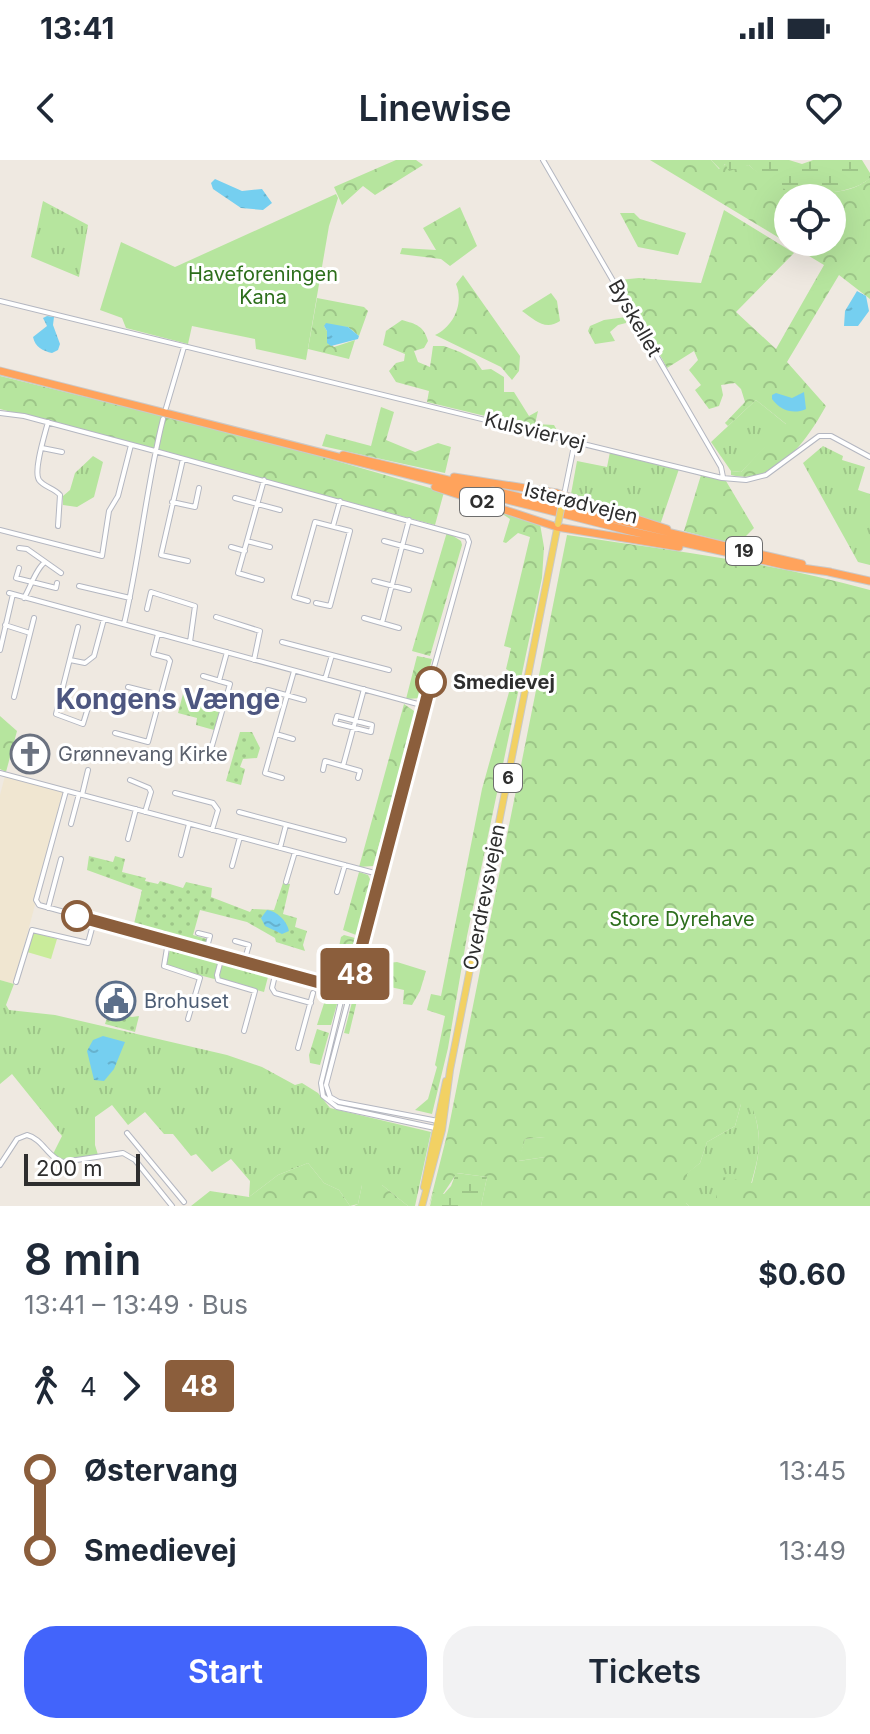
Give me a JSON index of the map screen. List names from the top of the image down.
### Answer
{
  "streets": {
    "highway": ["O2", "Isterødvejen", "19"],
    "main road": ["6", "Overdrevsvejen"],
    "street": ["Byskellet", "Kulsviervej"]
  },
  "crossings": [
    ["Byskellet", "Kulsviervej"],
    ["Kulsviervej", "Overdrevsvejen"],
    ["O2", "Isterødvejen"],
    ["O2", "Overdrevsvejen"]
  ],
  "districts": ["Kongens Vænge"],
  "parks": ["Haveforeningen Kana", "Store Dyrehave"],
  "places": {
    "other": ["Smedievej"],
    "church": ["Grønnevang Kirke"],
    "public building": ["Brohuset"]
  },
  "lines": ["bus line 48"],
  "scale_bar": "200 m",
  "page": {
    "status": "13:41",
    "header": "Linewise",
    "on_map": "48",
    "scale": "200 m",
    "heading": ["8 min", "13:41 – 13:49 · Bus", "$0.60"],
    "legs": ["4", "48"],
    "list": [
      {
        "name": "Østervang",
        "value": "13:45"
      },
      {
        "name": "Smedievej",
        "value": "13:49"
      }
    ],
    "buttons": ["Start", "Tickets"]
  }
}
